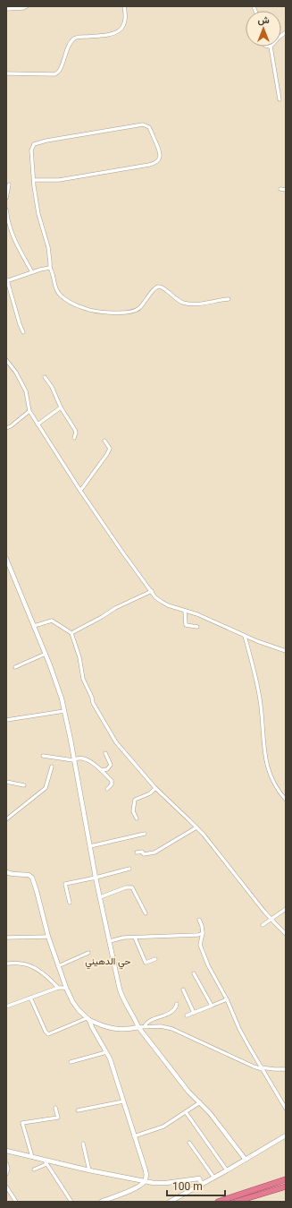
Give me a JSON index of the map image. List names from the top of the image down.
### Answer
{
  "districts": ["حي الدهيني"],
  "scale_bar": "100 m",
  "north": "top"
}
